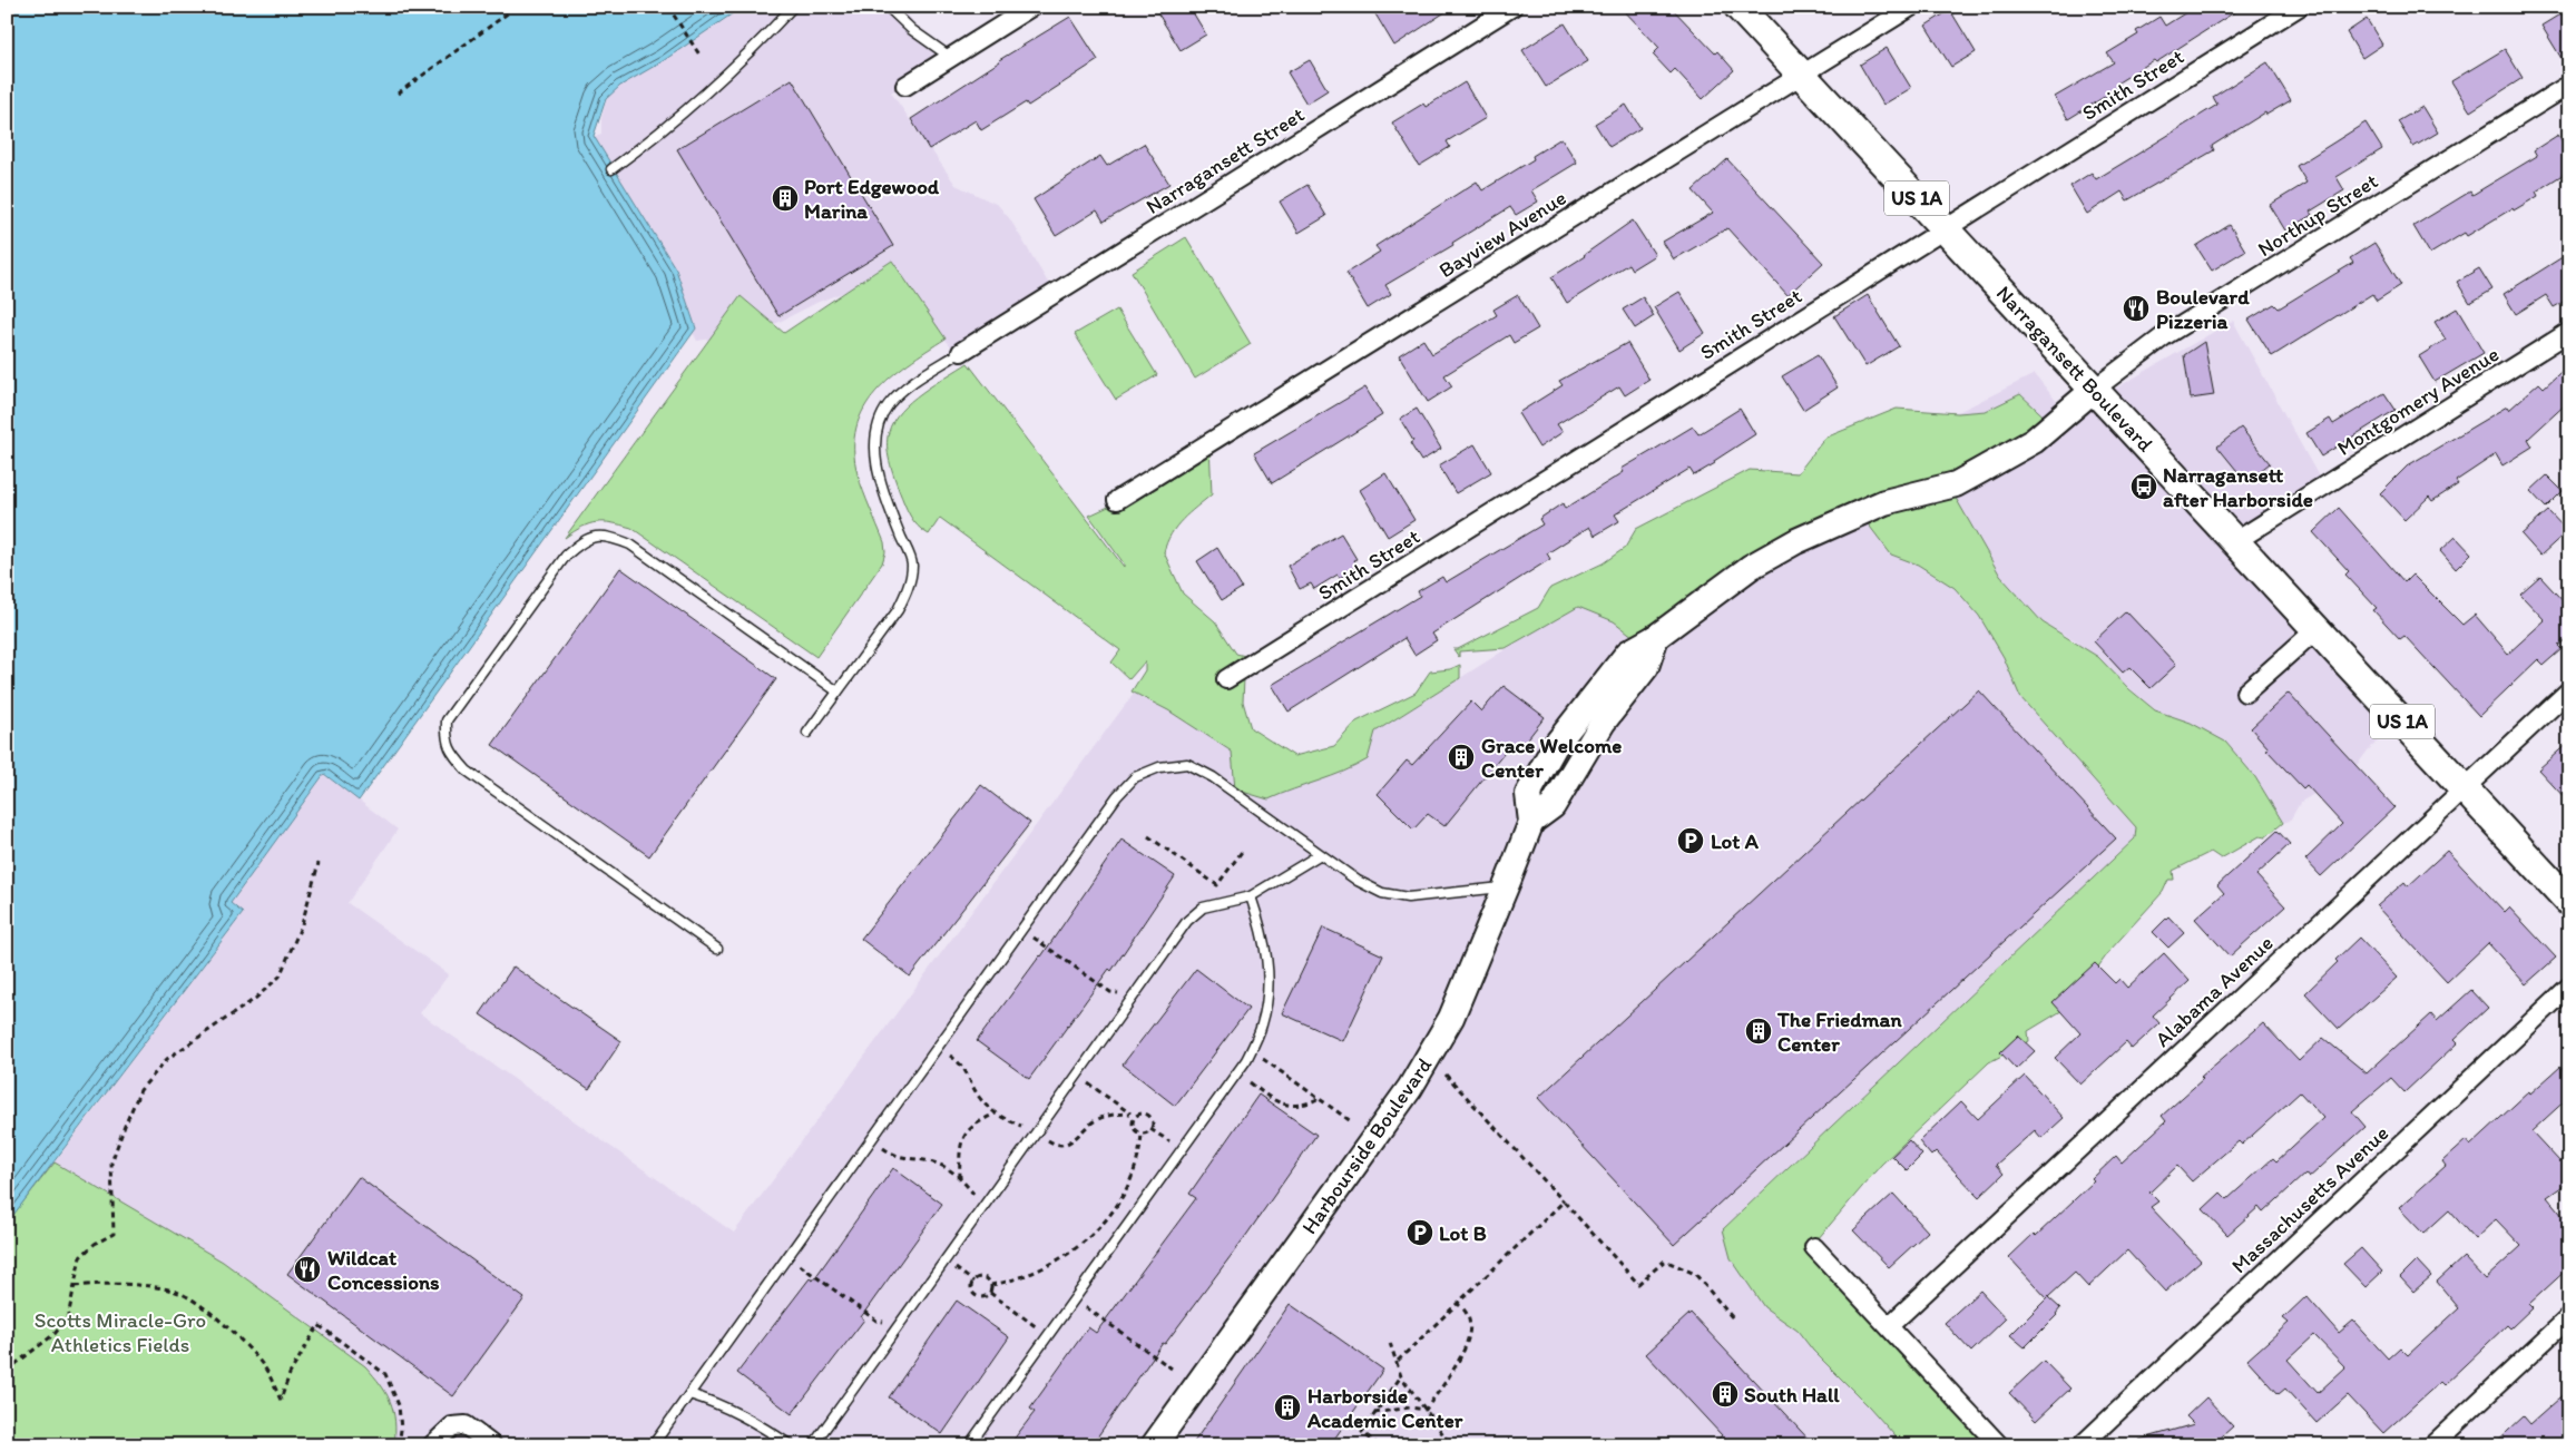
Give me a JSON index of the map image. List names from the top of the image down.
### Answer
{
  "streets": {
    "main road": ["US 1A", "Narragansett Boulevard"],
    "street": [
      "Smith Street",
      "Narragansett Street",
      "Northup Street",
      "Bayview Avenue",
      "Montgomery Avenue",
      "Alabama Avenue",
      "Harbourside Boulevard",
      "Massachusetts Avenue"
    ]
  },
  "crossings": [
    ["Smith Street", "Narragansett Boulevard"],
    ["Northup Street", "Narragansett Boulevard"],
    ["Northup Street", "Harbourside Boulevard"],
    ["Bayview Avenue", "Narragansett Boulevard"],
    ["Narragansett Boulevard", "Montgomery Avenue"],
    ["Narragansett Boulevard", "Alabama Avenue"],
    ["Narragansett Boulevard", "Harbourside Boulevard"]
  ],
  "parks": ["Scotts Miracle-Gro Athletics Fields"],
  "places": {
    "building": [
      "Port Edgewood Marina",
      "Grace Welcome Center",
      "The Friedman Center",
      "South Hall",
      "Harborside Academic Center"
    ],
    "restaurant": ["Boulevard Pizzeria", "Wildcat Concessions"],
    "bus stop": ["Narragansett after Harborside"],
    "parking": ["Lot A", "Lot B"]
  }
}
